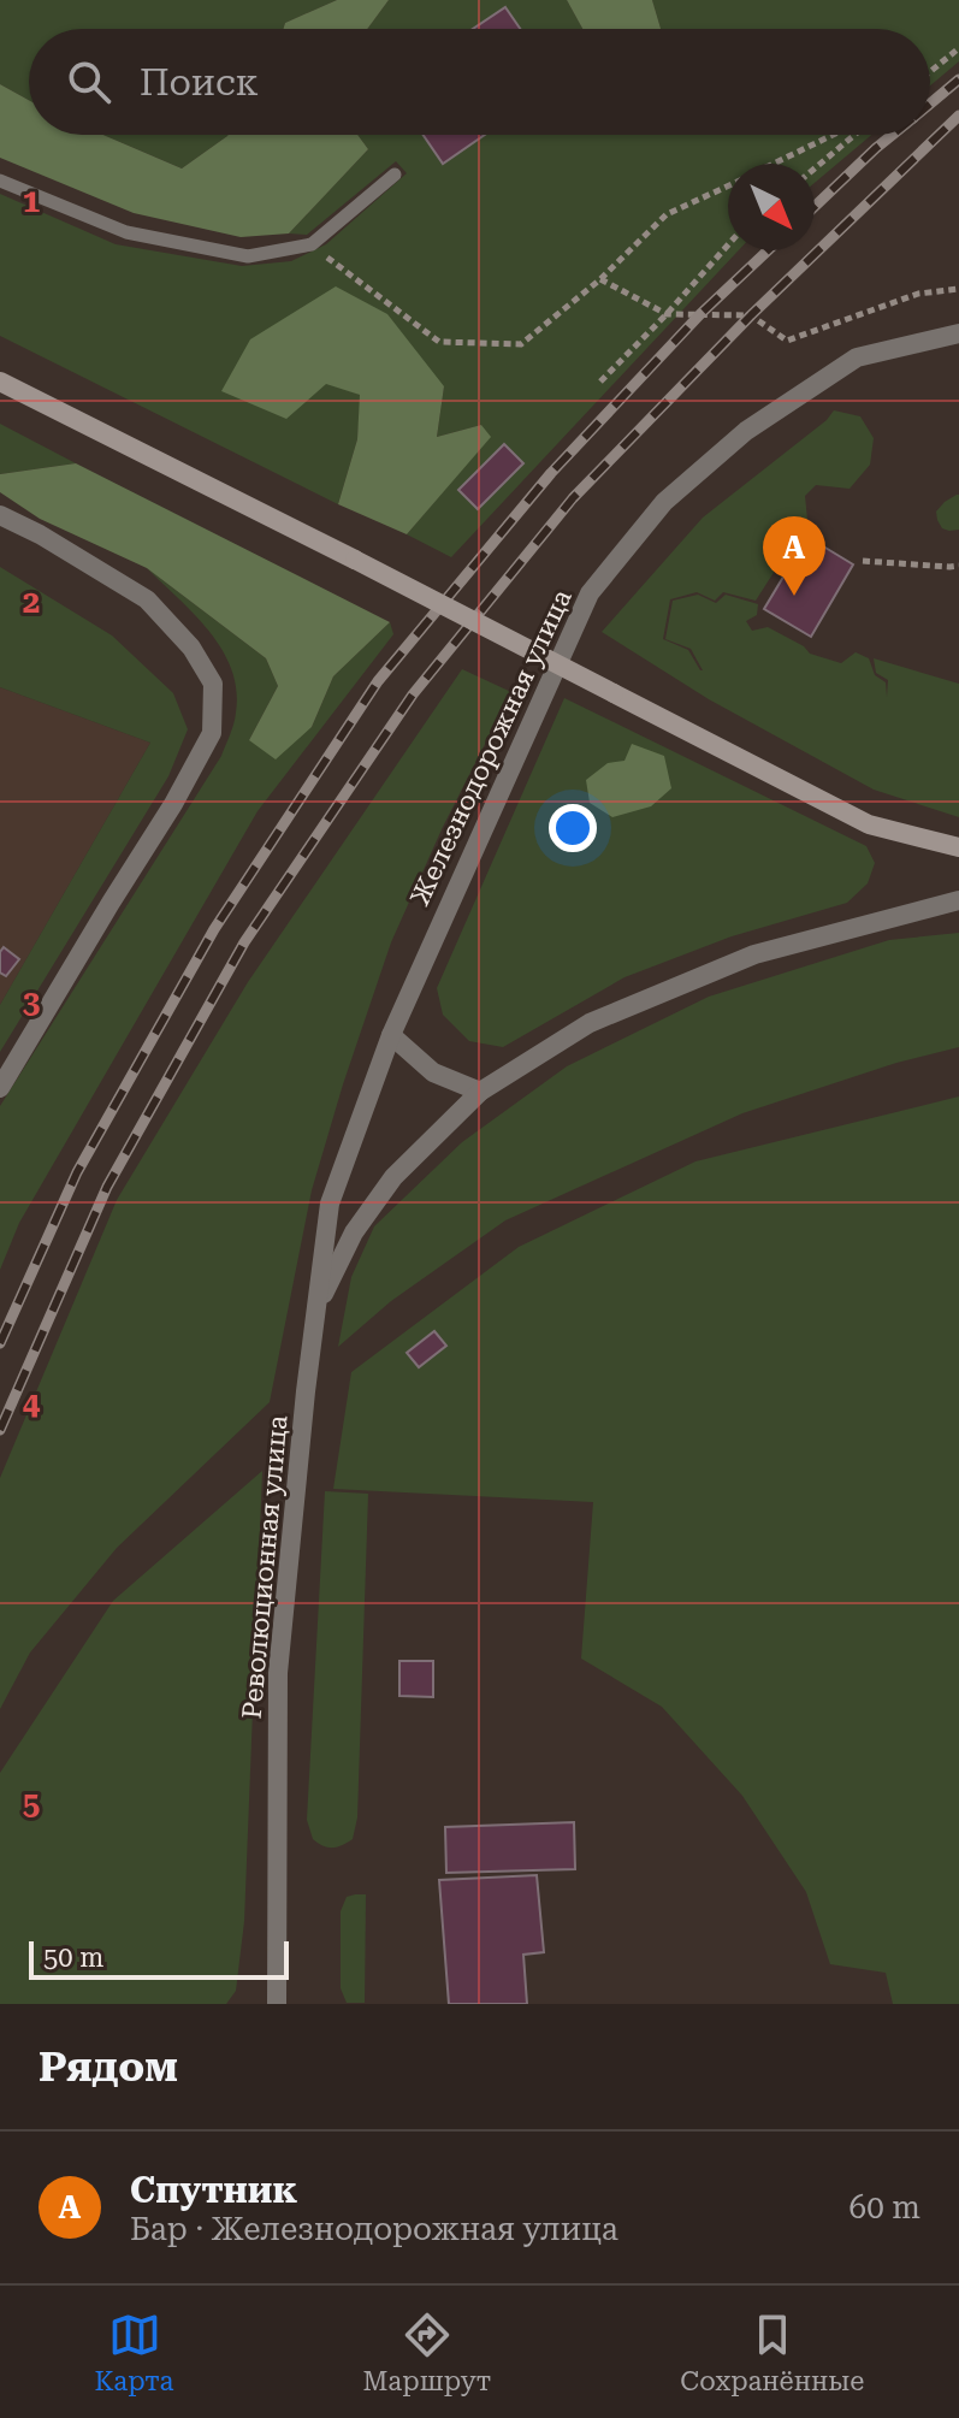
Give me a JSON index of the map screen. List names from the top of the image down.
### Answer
{
  "streets": {
    "street": ["Железнодорожная улица", "Революционная улица"]
  },
  "crossings": [
    ["Железнодорожная улица", "Революционная улица"]
  ],
  "scale_bar": "50 m",
  "north": "bottom right",
  "page": {
    "search": "Поиск",
    "pins": "A",
    "scale": "50 m",
    "heading": "Рядом",
    "list": [
      {
        "mark": "A",
        "name": "Спутник",
        "note": "Бар · Железнодорожная улица",
        "value": "60 m"
      }
    ],
    "nav": ["Карта", "Маршрут", "Сохранённые"]
  },
  "grid": {
    "rows": [
      "1",
      "2",
      "3",
      "4",
      "5"
    ]
  }
}
